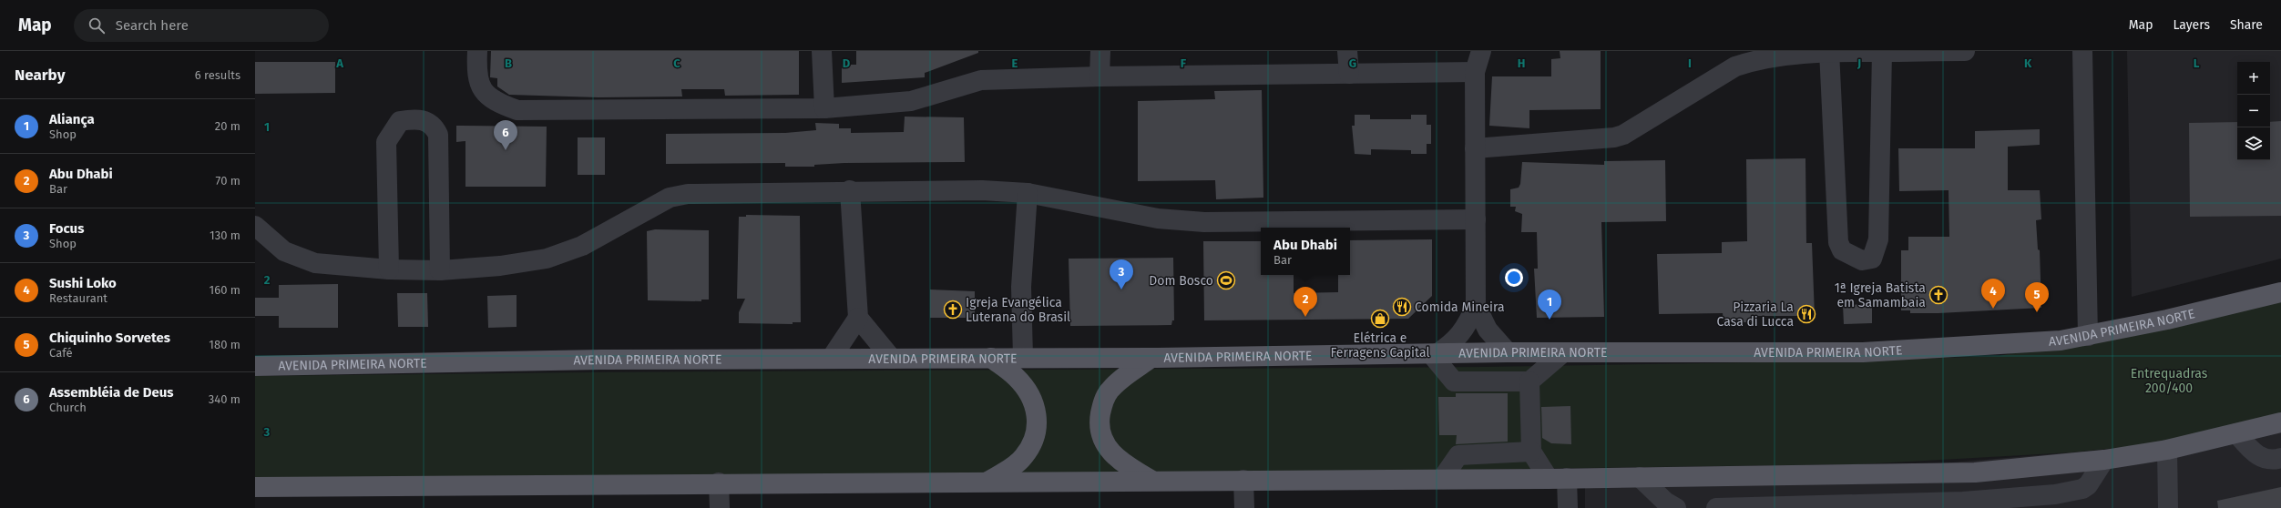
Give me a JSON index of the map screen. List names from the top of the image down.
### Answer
{
  "streets": {
    "main road": ["AVENIDA PRIMEIRA NORTE"]
  },
  "parks": ["Entrequadras 200/400"],
  "places": {
    "sports": ["Dom Bosco"],
    "church": ["1ª Igreja Batista em Samambaia", "Igreja Evangélica Luterana do Brasil"],
    "restaurant": ["Comida Mineira", "Pizzaria La Casa di Lucca"],
    "shop": ["Elétrica e Ferragens Capital"]
  },
  "page": {
    "header": "Map",
    "search": "Search here",
    "nav": ["Map", "Layers", "Share"],
    "heading": ["Nearby", "6 results"],
    "map_buttons": ["+", "−"],
    "list": [
      {
        "mark": "1",
        "name": "Aliança",
        "note": "Shop",
        "value": "20 m"
      },
      {
        "mark": "2",
        "name": "Abu Dhabi",
        "note": "Bar",
        "value": "70 m"
      },
      {
        "mark": "3",
        "name": "Focus",
        "note": "Shop",
        "value": "130 m"
      },
      {
        "mark": "4",
        "name": "Sushi Loko",
        "note": "Restaurant",
        "value": "160 m"
      },
      {
        "mark": "5",
        "name": "Chiquinho Sorvetes",
        "note": "Café",
        "value": "180 m"
      },
      {
        "mark": "6",
        "name": "Assembléia de Deus",
        "note": "Church",
        "value": "340 m"
      }
    ],
    "pins": [
      "6",
      "3",
      "4",
      "5",
      "2",
      "1"
    ],
    "popup": ["Abu Dhabi", "Bar"]
  },
  "grid": {
    "columns": [
      "A",
      "B",
      "C",
      "D",
      "E",
      "F",
      "G",
      "H",
      "I",
      "J",
      "K",
      "L"
    ],
    "rows": ["1", "2", "3"]
  }
}
